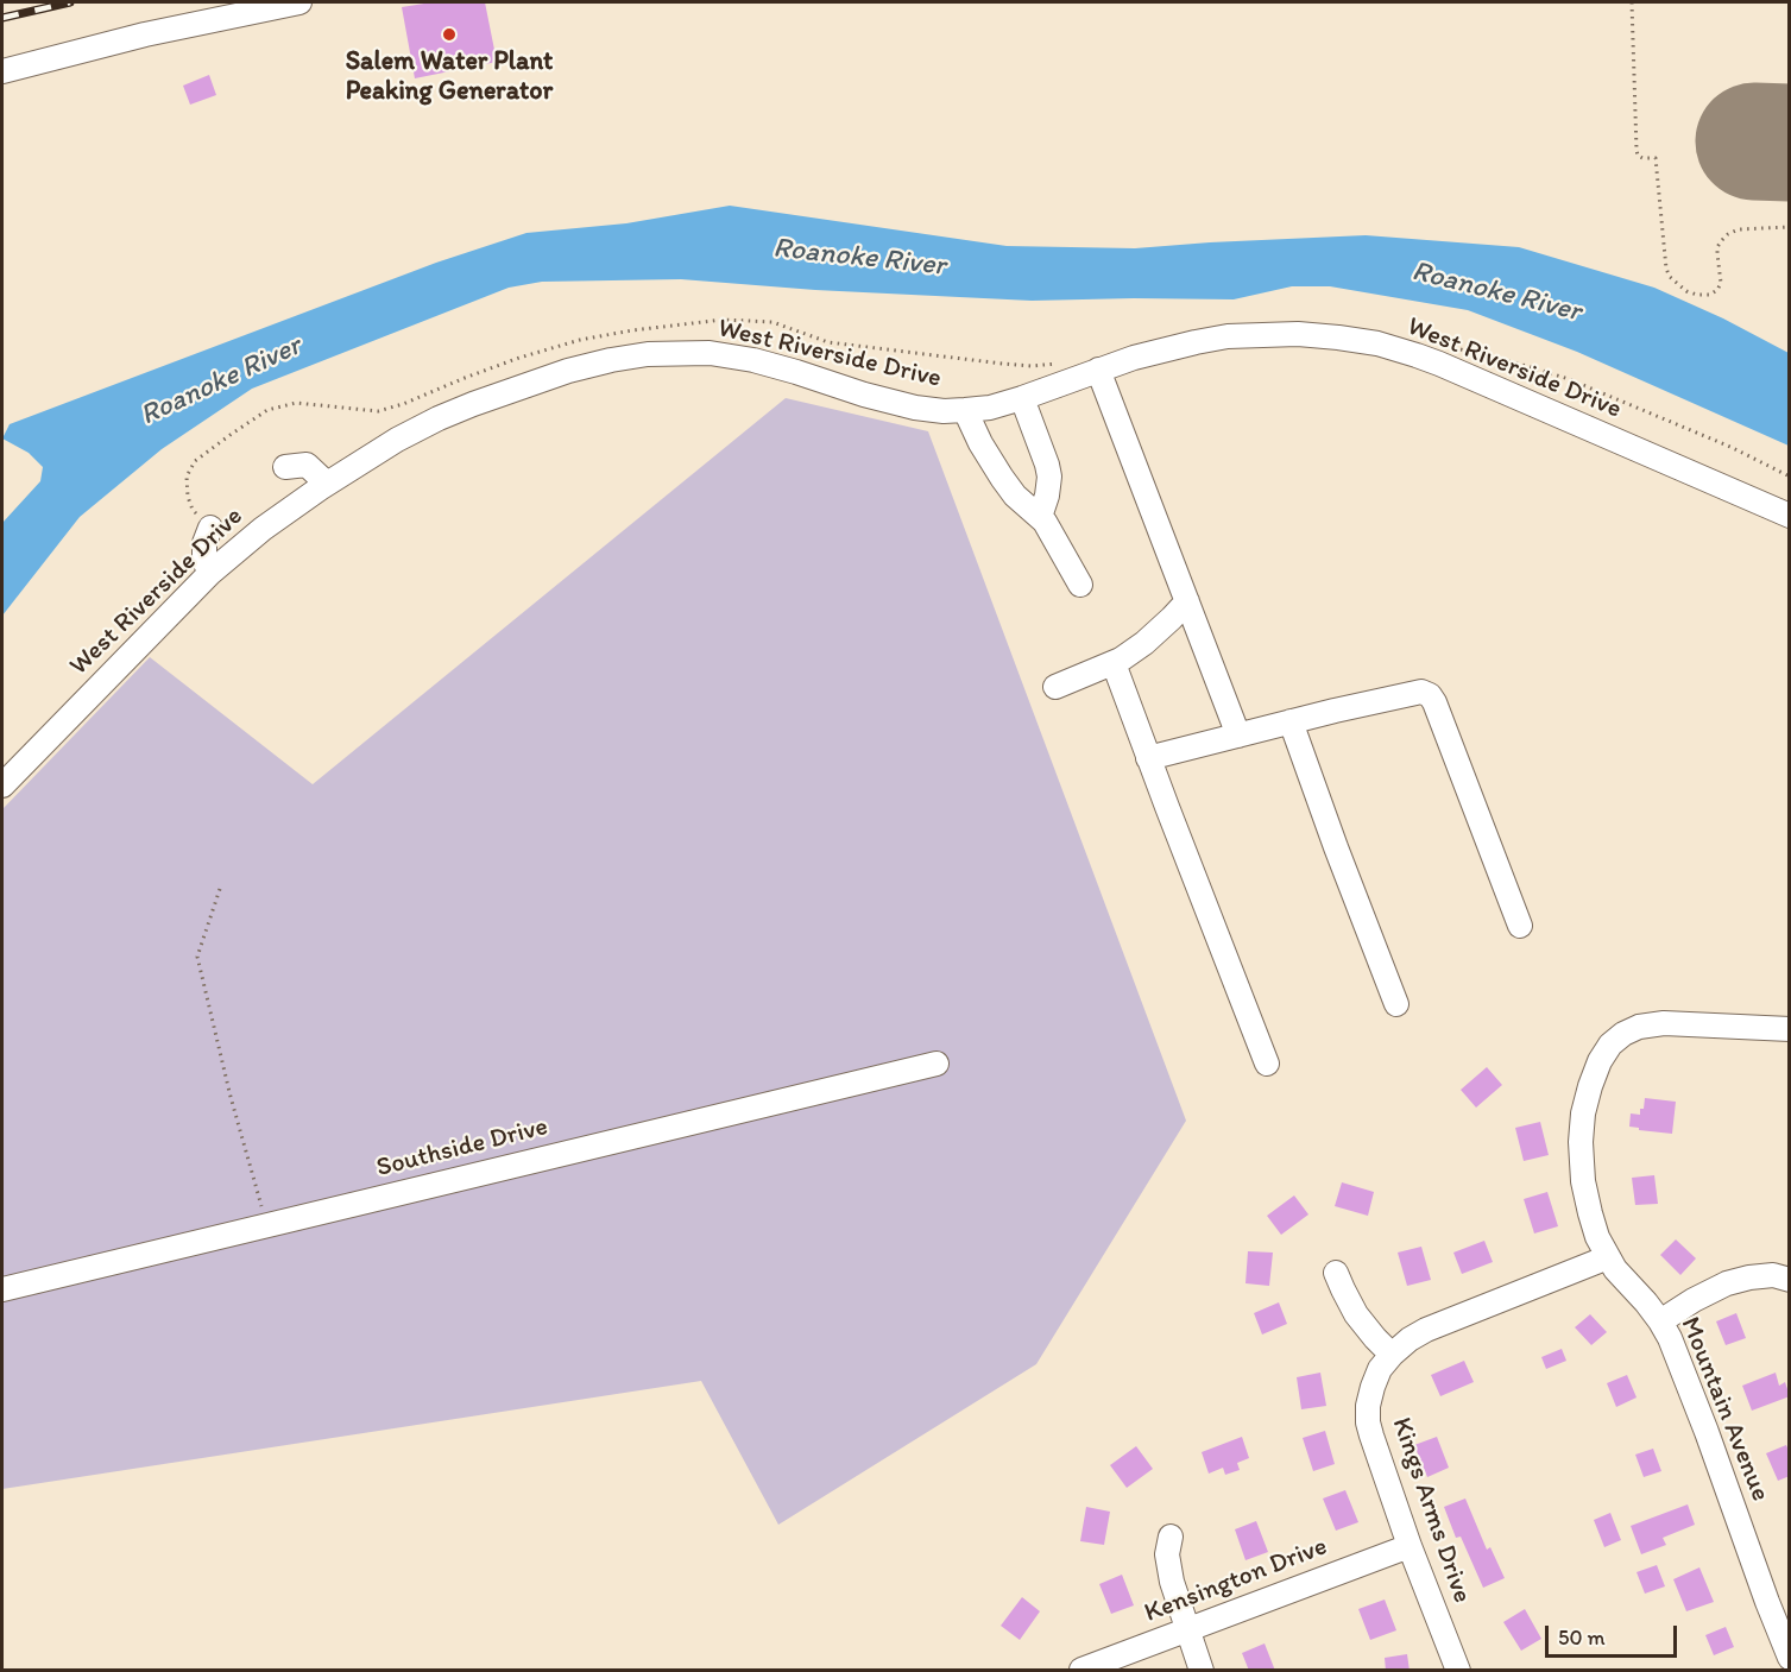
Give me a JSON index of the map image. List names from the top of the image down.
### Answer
{
  "streets": {
    "street": [
      "West Riverside Drive",
      "Southside Drive",
      "Mountain Avenue",
      "Kings Arms Drive",
      "Kensington Drive"
    ]
  },
  "crossings": [
    ["Mountain Avenue", "Kings Arms Drive"],
    ["Kings Arms Drive", "Kensington Drive"]
  ],
  "water": ["Roanoke River"],
  "places": ["Salem Water Plant Peaking Generator"],
  "scale_bar": "50 m"
}
